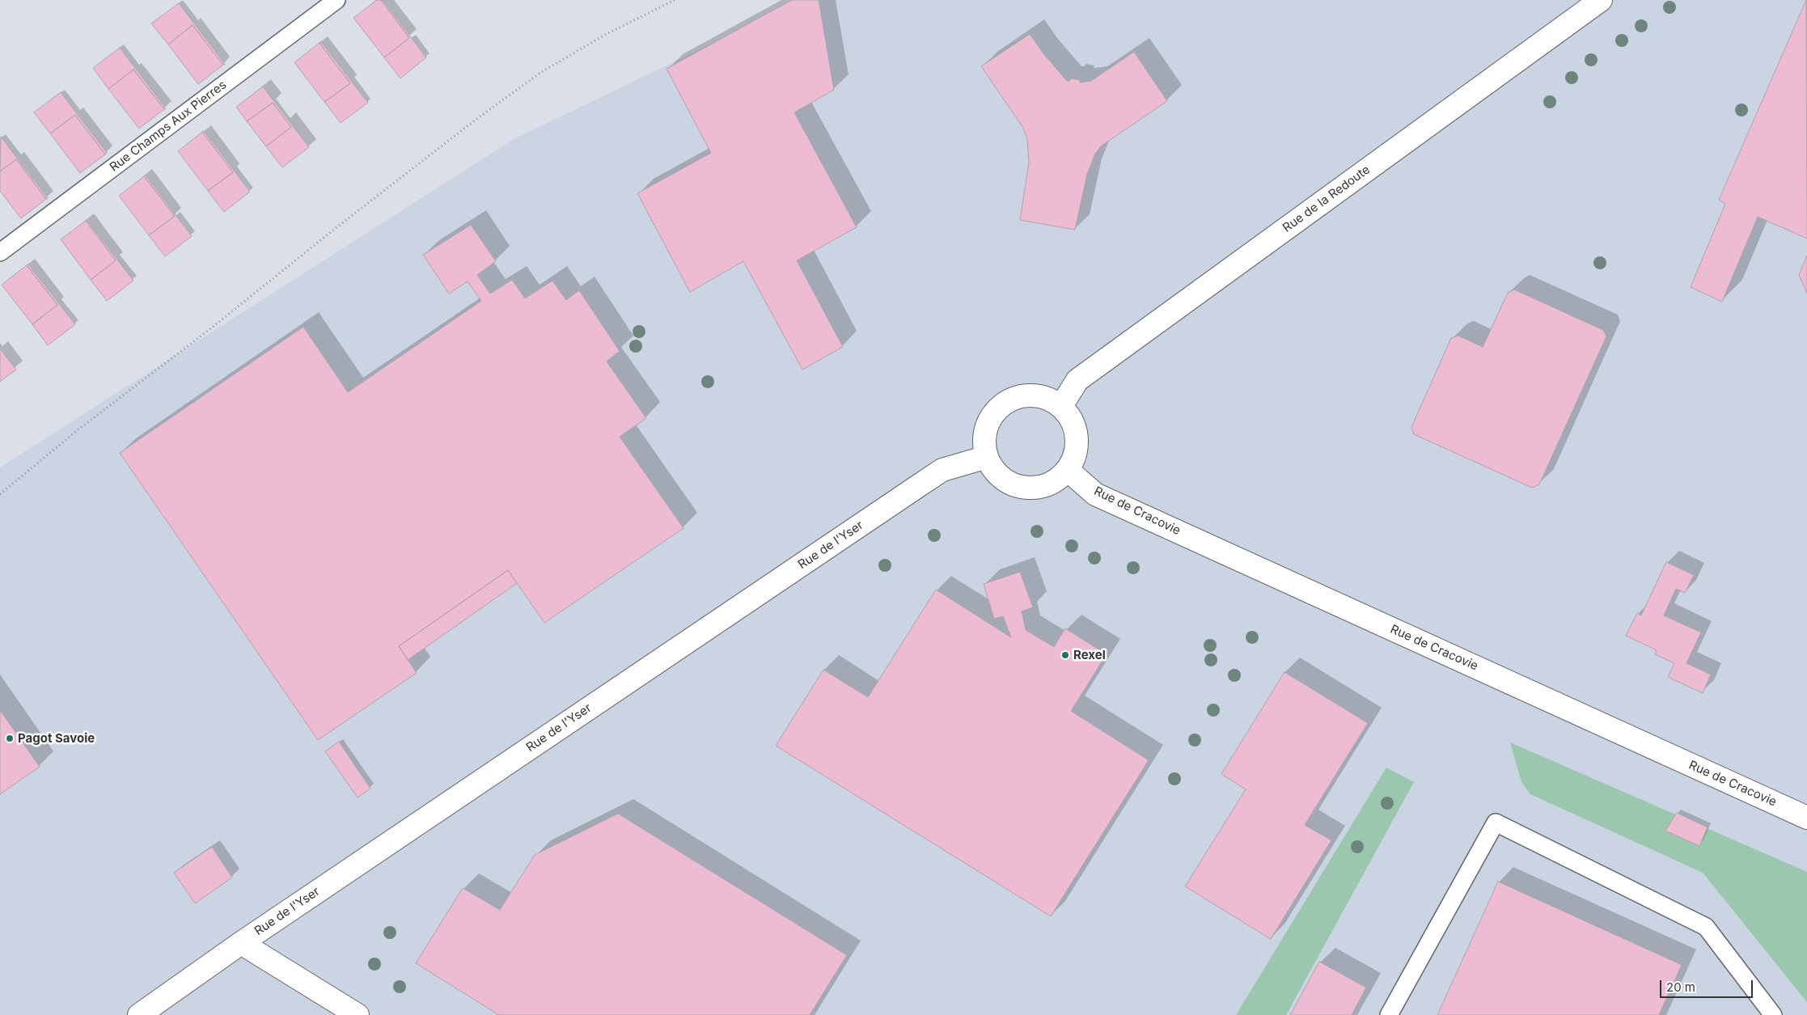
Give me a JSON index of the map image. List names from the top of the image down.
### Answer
{
  "streets": {
    "street": ["Rue de la Redoute", "Rue de Cracovie", "Rue de l'Yser"],
    "lane": ["Rue Champs Aux Pierres"]
  },
  "crossings": [
    ["Rue de la Redoute", "Rue de Cracovie"],
    ["Rue de la Redoute", "Rue de l'Yser"],
    ["Rue de Cracovie", "Rue de l'Yser"]
  ],
  "places": ["Rexel", "Pagot Savoie"],
  "scale_bar": "20 m"
}
